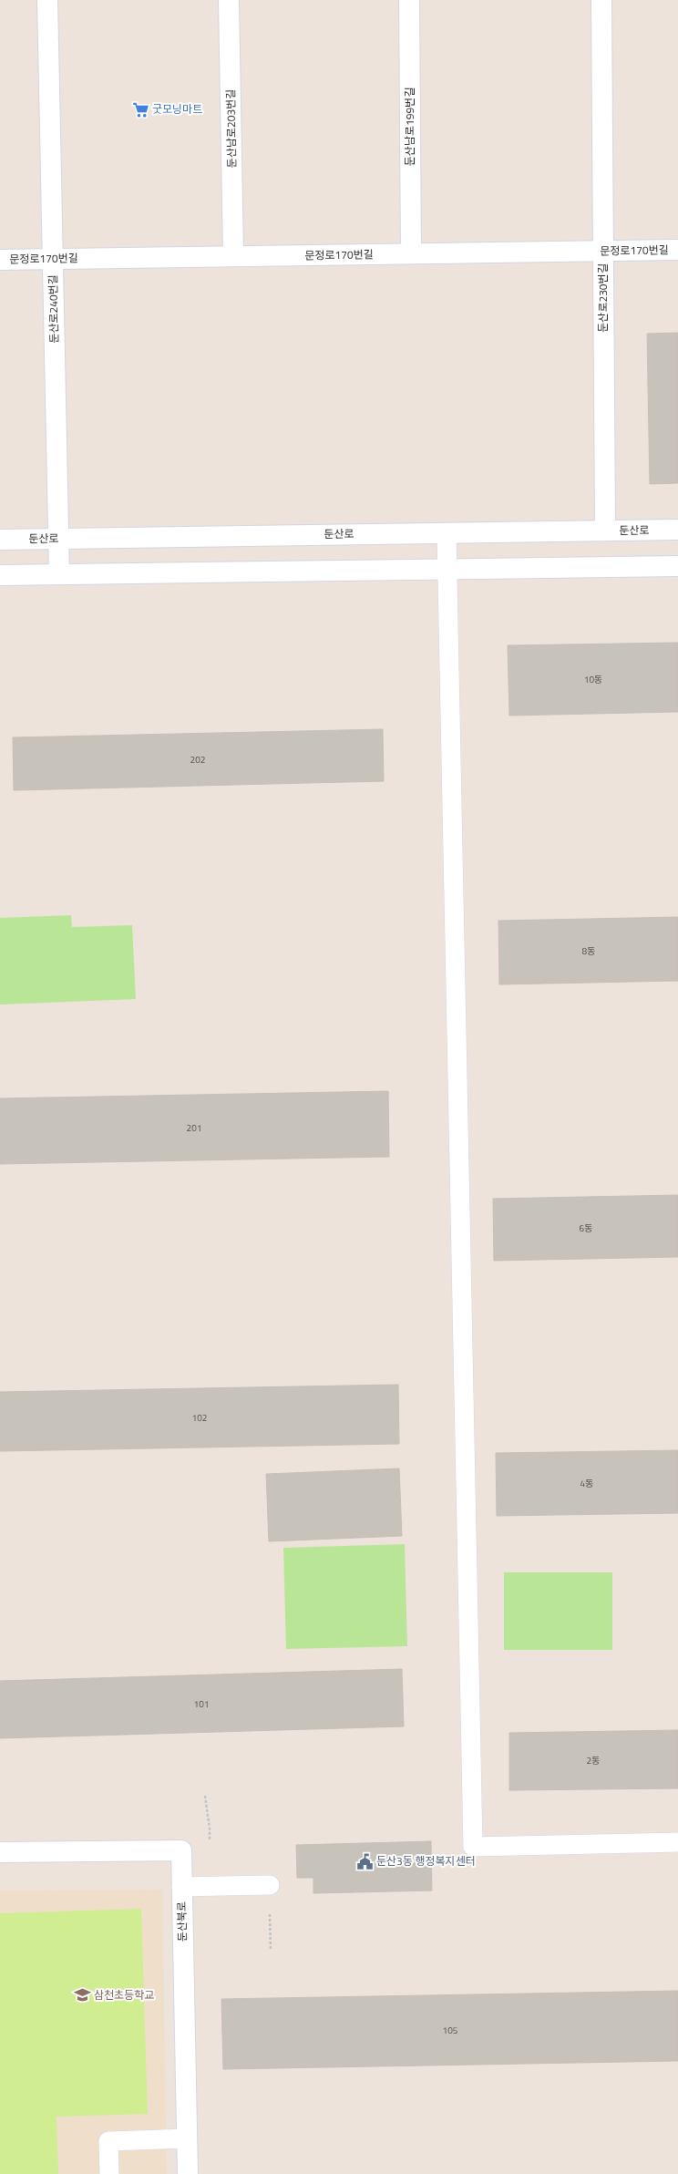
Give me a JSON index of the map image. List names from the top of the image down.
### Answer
{
  "streets": {
    "street": [
      "둔산남로199번길",
      "둔산남로203번길",
      "문정로170번길",
      "둔산로230번길",
      "둔산로240번길",
      "둔산로",
      "둔산북로"
    ]
  },
  "crossings": [
    ["둔산남로199번길", "문정로170번길"],
    ["둔산남로203번길", "문정로170번길"],
    ["문정로170번길", "둔산로230번길"],
    ["문정로170번길", "둔산로240번길"],
    ["둔산로230번길", "둔산로"],
    ["둔산로240번길", "둔산로"]
  ],
  "places": {
    "supermarket": ["굿모닝마트"],
    "public building": ["둔산3동 행정복지센터"],
    "school or university": ["삼천초등학교"]
  },
  "house_numbers": [
    "10동",
    "202",
    "8동",
    "201",
    "6동",
    "102",
    "4동",
    "101",
    "2동",
    "105"
  ]
}
